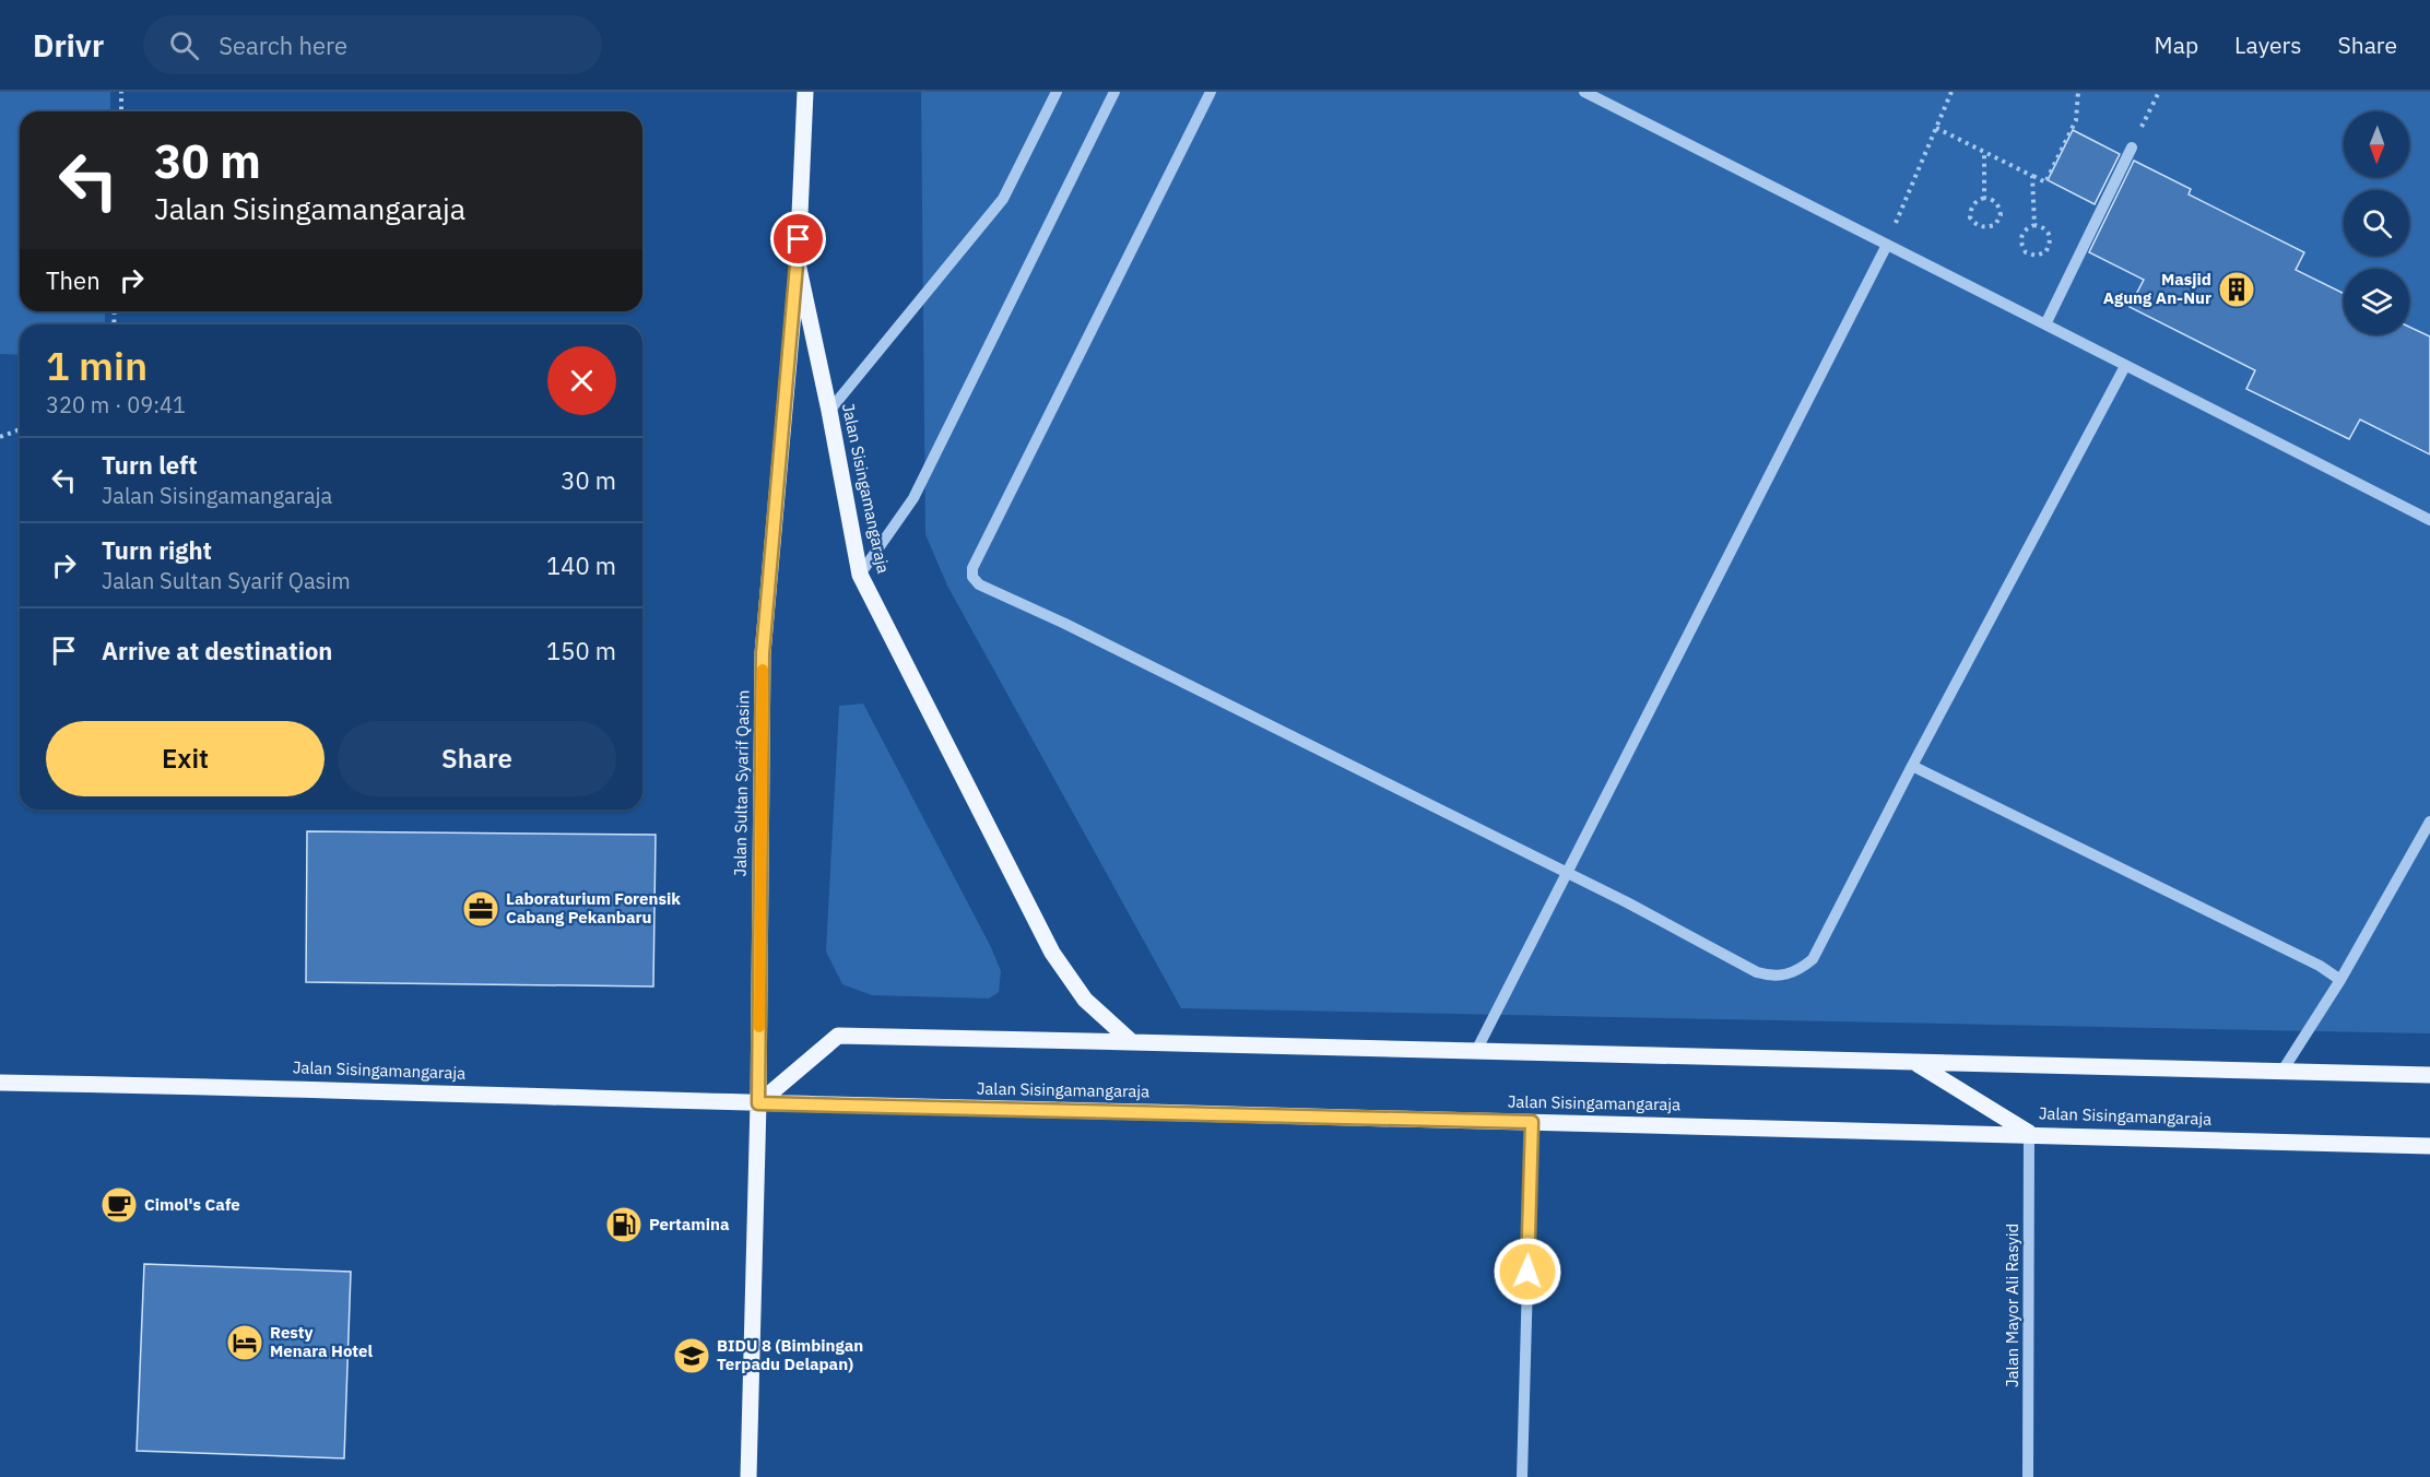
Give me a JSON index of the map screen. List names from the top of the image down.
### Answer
{
  "streets": {
    "main road": ["Jalan Sisingamangaraja", "Jalan Sultan Syarif Qasim"],
    "street": ["Jalan Mayor Ali Rasyid"]
  },
  "crossings": [
    ["Jalan Sisingamangaraja", "Jalan Sultan Syarif Qasim"],
    ["Jalan Sisingamangaraja", "Jalan Mayor Ali Rasyid"]
  ],
  "places": {
    "building": ["Masjid Agung An-Nur"],
    "office": ["Laboraturium Forensik Cabang Pekanbaru"],
    "cafe": ["Cimol's Cafe"],
    "fuel station": ["Pertamina"],
    "hotel": ["Resty Menara Hotel"],
    "school or university": ["BIDU 8 (Bimbingan Terpadu Delapan)"]
  },
  "north": "bottom",
  "page": {
    "header": "Drivr",
    "search": "Search here",
    "nav": ["Map", "Layers", "Share"],
    "turn": ["30 m", "Jalan Sisingamangaraja"],
    "then": "Then",
    "heading": ["1 min", "320 m · 09:41"],
    "list": [
      {
        "name": "Turn left",
        "note": "Jalan Sisingamangaraja",
        "value": "30 m"
      },
      {
        "name": "Turn right",
        "note": "Jalan Sultan Syarif Qasim",
        "value": "140 m"
      },
      {
        "name": "Arrive at destination",
        "value": "150 m"
      }
    ],
    "buttons": ["Exit", "Share"]
  }
}
